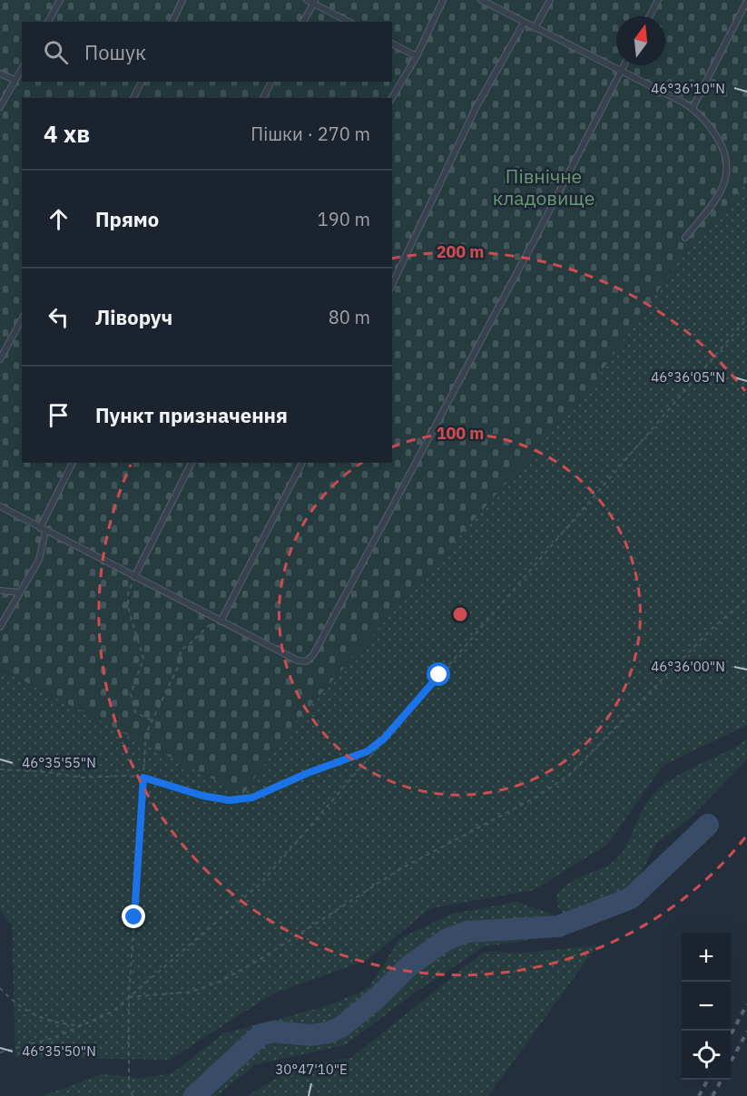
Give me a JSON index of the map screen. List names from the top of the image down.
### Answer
{
  "parks": ["Північне кладовище"],
  "north": "top",
  "page": {
    "search": "Пошук",
    "heading": ["4 хв", "Пішки · 270 m"],
    "list": [
      ["Прямо", "190 m"],
      ["Ліворуч", "80 m"],
      "Пункт призначення"
    ],
    "map_buttons": ["+", "−"]
  },
  "coordinates": [
    "46°36'10\"N",
    "46°36'05\"N",
    "46°36'00\"N",
    "46°35'55\"N",
    "46°35'50\"N",
    "30°47'10\"E"
  ],
  "rings": ["200 m", "100 m"]
}
